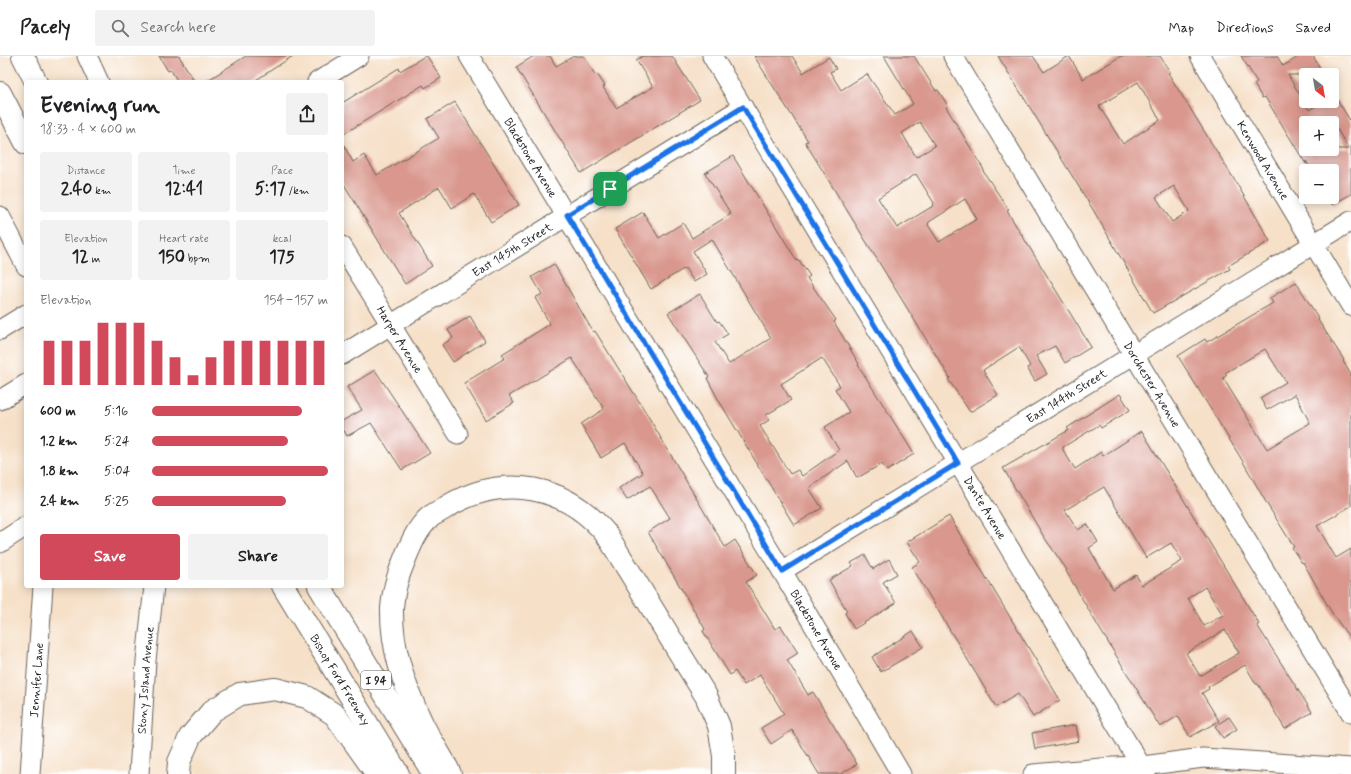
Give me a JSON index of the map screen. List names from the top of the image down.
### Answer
{
  "streets": {
    "highway": ["Bishop Ford Freeway", "I 94"],
    "street": [
      "Blackstone Avenue",
      "Kenwood Avenue",
      "East 145th Street",
      "Harper Avenue",
      "Dorchester Avenue",
      "East 144th Street",
      "Dante Avenue",
      "Jennifer Lane",
      "Stony Island Avenue"
    ]
  },
  "crossings": [
    ["Blackstone Avenue", "East 145th Street"],
    ["Blackstone Avenue", "East 144th Street"],
    ["Kenwood Avenue", "East 144th Street"],
    ["East 145th Street", "Harper Avenue"],
    ["East 145th Street", "Dante Avenue"],
    ["Dorchester Avenue", "East 144th Street"],
    ["East 144th Street", "Dante Avenue"]
  ],
  "north": "bottom right",
  "page": {
    "header": "Pacely",
    "search": "Search here",
    "nav": ["Map", "Directions", "Saved"],
    "map_buttons": ["+", "−"],
    "heading": ["Evening run", "18:33 · 4 × 600 m"],
    "stats": [
      ["Distance", "2.40 km"],
      ["Time", "12:41"],
      ["Pace", "5:17 /km"],
      ["Elevation", "12 m"],
      ["Heart rate", "150 bpm"],
      ["kcal", "175"]
    ],
    "chart": ["Elevation", "154–157 m"],
    "list": [
      {
        "name": "600 m",
        "note": "5:16"
      },
      {
        "name": "1.2 km",
        "note": "5:24"
      },
      {
        "name": "1.8 km",
        "note": "5:04"
      },
      {
        "name": "2.4 km",
        "note": "5:25"
      }
    ],
    "buttons": ["Save", "Share"]
  }
}
